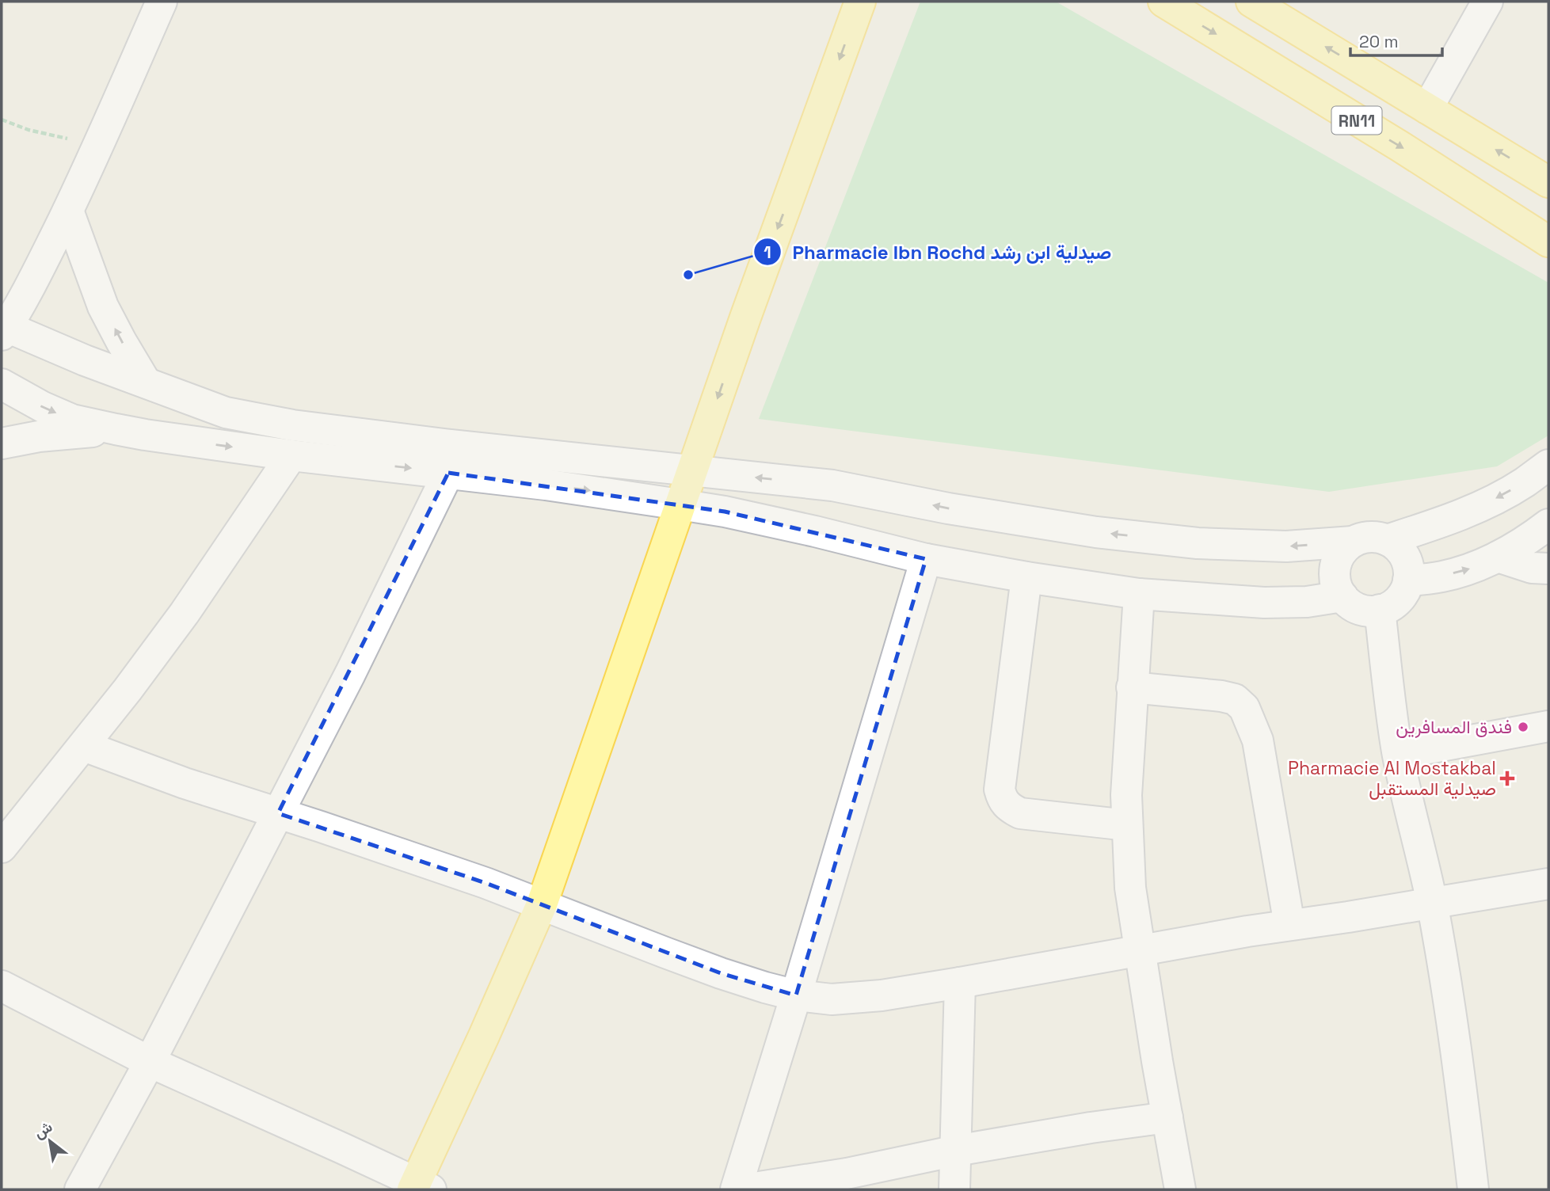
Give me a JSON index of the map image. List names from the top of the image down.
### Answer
{
  "streets": {
    "main road": ["RN11"]
  },
  "places": {
    "other": ["Pharmacie Ibn Rochd صيدلية ابن رشد", "فندق المسافرين"],
    "health": ["Pharmacie Al Mostakbal صيدلية المستقبل"]
  },
  "scale_bar": "20 m",
  "north": "top left"
}
